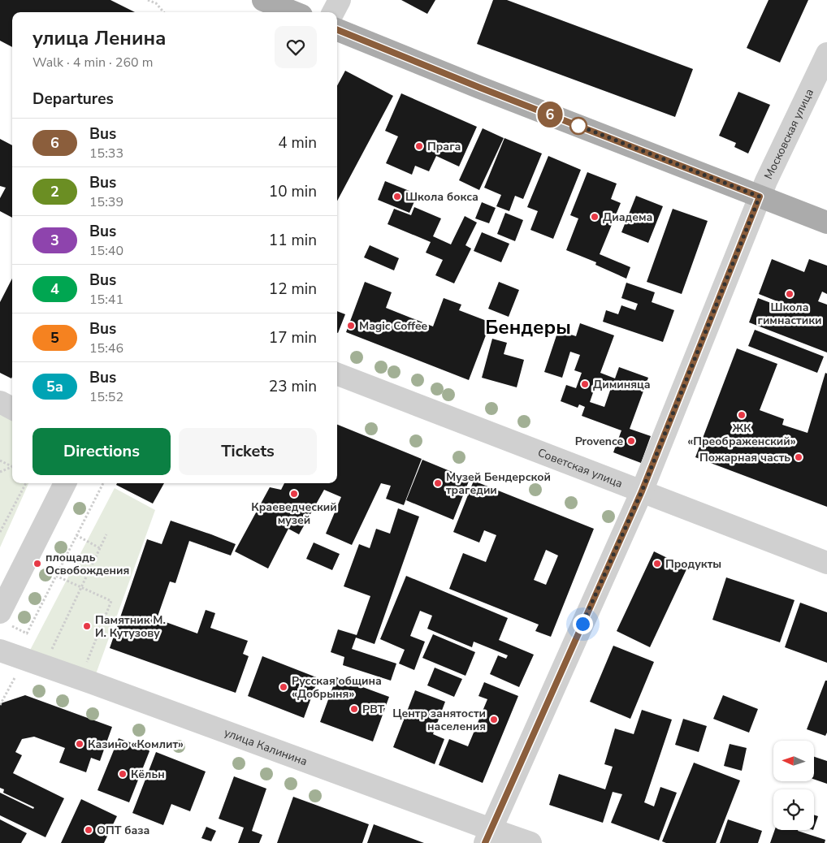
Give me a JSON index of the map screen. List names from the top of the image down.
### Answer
{
  "streets": {
    "street": ["Московская улица", "Советская улица", "улица Калинина"]
  },
  "crossings": [
    ["Московская улица", "Советская улица"],
    ["Московская улица", "улица Калинина"]
  ],
  "districts": ["Бендеры"],
  "places": [
    "Прага",
    "Школа бокса",
    "Диадема",
    "Школа гимнастики",
    "Magic Coffee",
    "Диминяца",
    "ЖК «Преображенский»",
    "Provence",
    "Пожарная часть",
    "Музей Бендерской трагедии",
    "Краеведческий музей",
    "площадь Освобождения",
    "Продукты",
    "Памятник М. И. Кутузову",
    "Русская община «Добрыня»",
    "РВТ",
    "Центр занятости населения",
    "Казино «Комлит»",
    "Кёльн",
    "ОПТ база"
  ],
  "lines": ["bus line 6"],
  "north": "left",
  "page": {
    "on_map": "6",
    "heading": [
      ["улица Ленина", "Walk · 4 min · 260 m"],
      "Departures"
    ],
    "list": [
      {
        "mark": "6",
        "name": "Bus",
        "note": "15:33",
        "value": "4 min"
      },
      {
        "mark": "2",
        "name": "Bus",
        "note": "15:39",
        "value": "10 min"
      },
      {
        "mark": "3",
        "name": "Bus",
        "note": "15:40",
        "value": "11 min"
      },
      {
        "mark": "4",
        "name": "Bus",
        "note": "15:41",
        "value": "12 min"
      },
      {
        "mark": "5",
        "name": "Bus",
        "note": "15:46",
        "value": "17 min"
      },
      {
        "mark": "5а",
        "name": "Bus",
        "note": "15:52",
        "value": "23 min"
      }
    ],
    "buttons": ["Directions", "Tickets"]
  }
}
